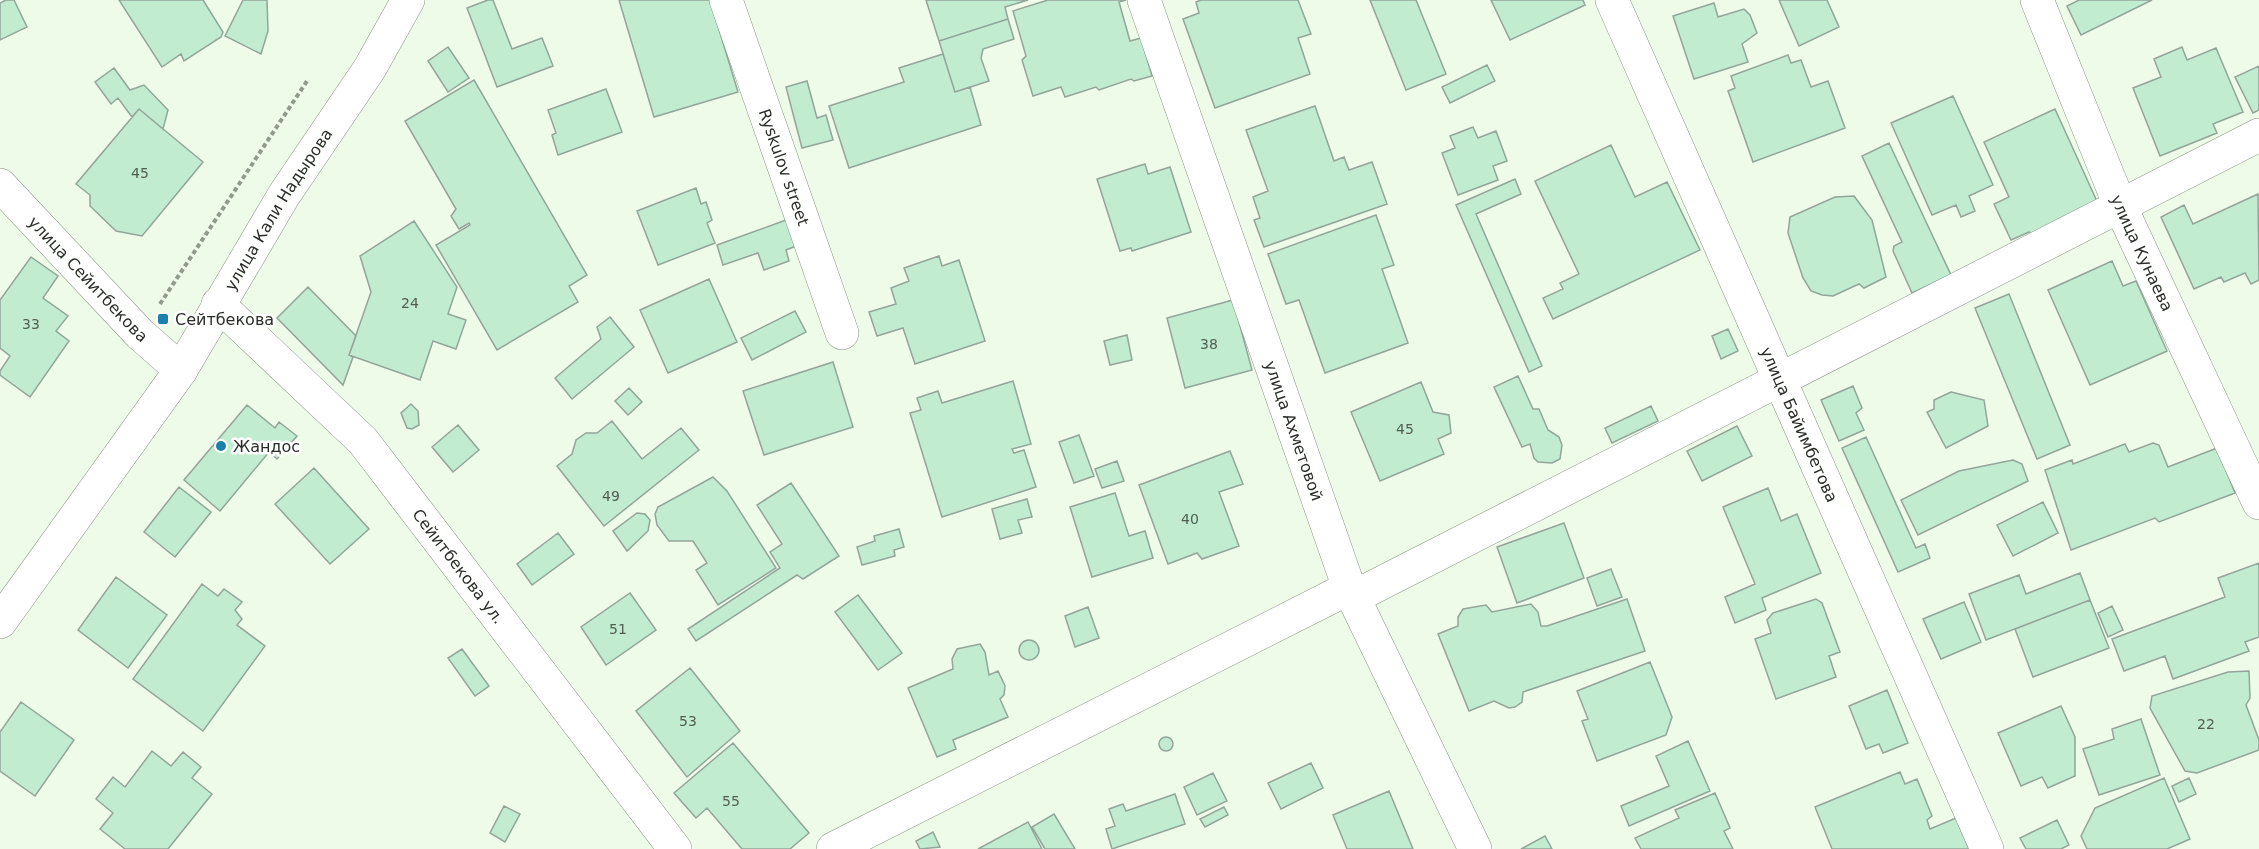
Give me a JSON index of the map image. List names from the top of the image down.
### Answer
{
  "streets": {
    "street": [
      "Ryskulov street",
      "улица Кали Надырова",
      "улица Кунаева",
      "улица Сейитбекова",
      "улица Байимбетова",
      "улица Ахметовой",
      "Сейитбекова ул."
    ]
  },
  "crossings": [
    ["улица Кали Надырова", "улица Сейитбекова"],
    ["улица Кали Надырова", "Сейитбекова ул."]
  ],
  "places": {
    "transit": ["Сейтбекова"],
    "other": ["Жандос"]
  },
  "house_numbers": [
    "45",
    "24",
    "33",
    "38",
    "45",
    "49",
    "40",
    "51",
    "53",
    "22",
    "55"
  ]
}
